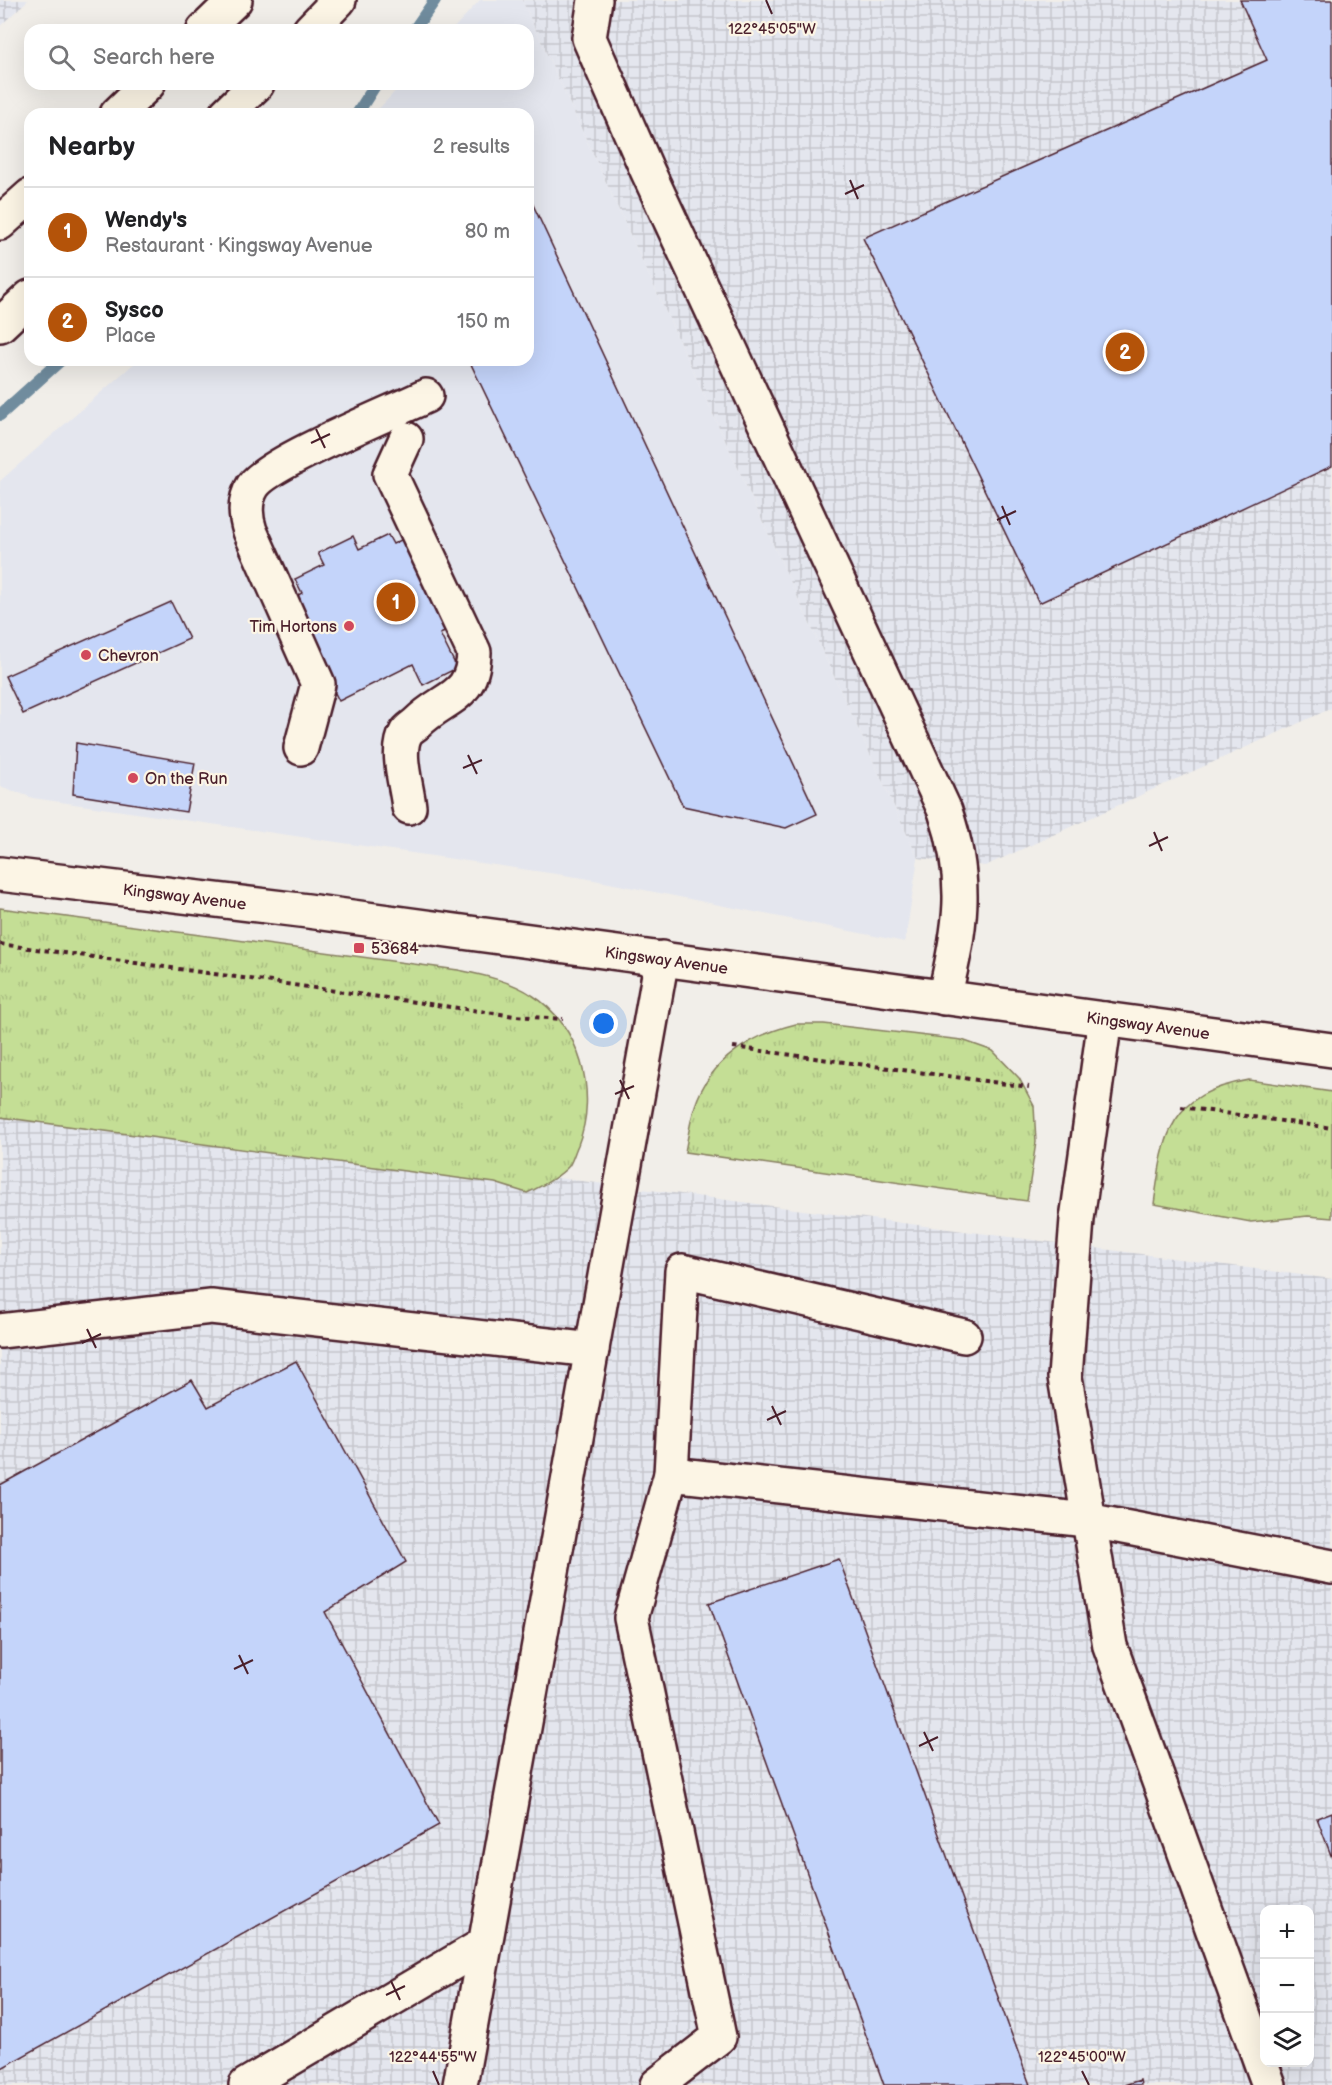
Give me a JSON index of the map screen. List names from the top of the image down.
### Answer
{
  "streets": {
    "main road": ["Kingsway Avenue"]
  },
  "places": {
    "other": ["Tim Hortons", "Chevron", "On the Run"],
    "transit": ["53684"]
  },
  "page": {
    "search": "Search here",
    "heading": ["Nearby", "2 results"],
    "list": [
      {
        "mark": "1",
        "name": "Wendy's",
        "note": "Restaurant · Kingsway Avenue",
        "value": "80 m"
      },
      {
        "mark": "2",
        "name": "Sysco",
        "note": "Place",
        "value": "150 m"
      }
    ],
    "pins": ["2", "1"],
    "map_buttons": ["+", "−"]
  },
  "coordinates": ["122°45'05\"W", "122°44'55\"W", "122°45'00\"W"]
}
